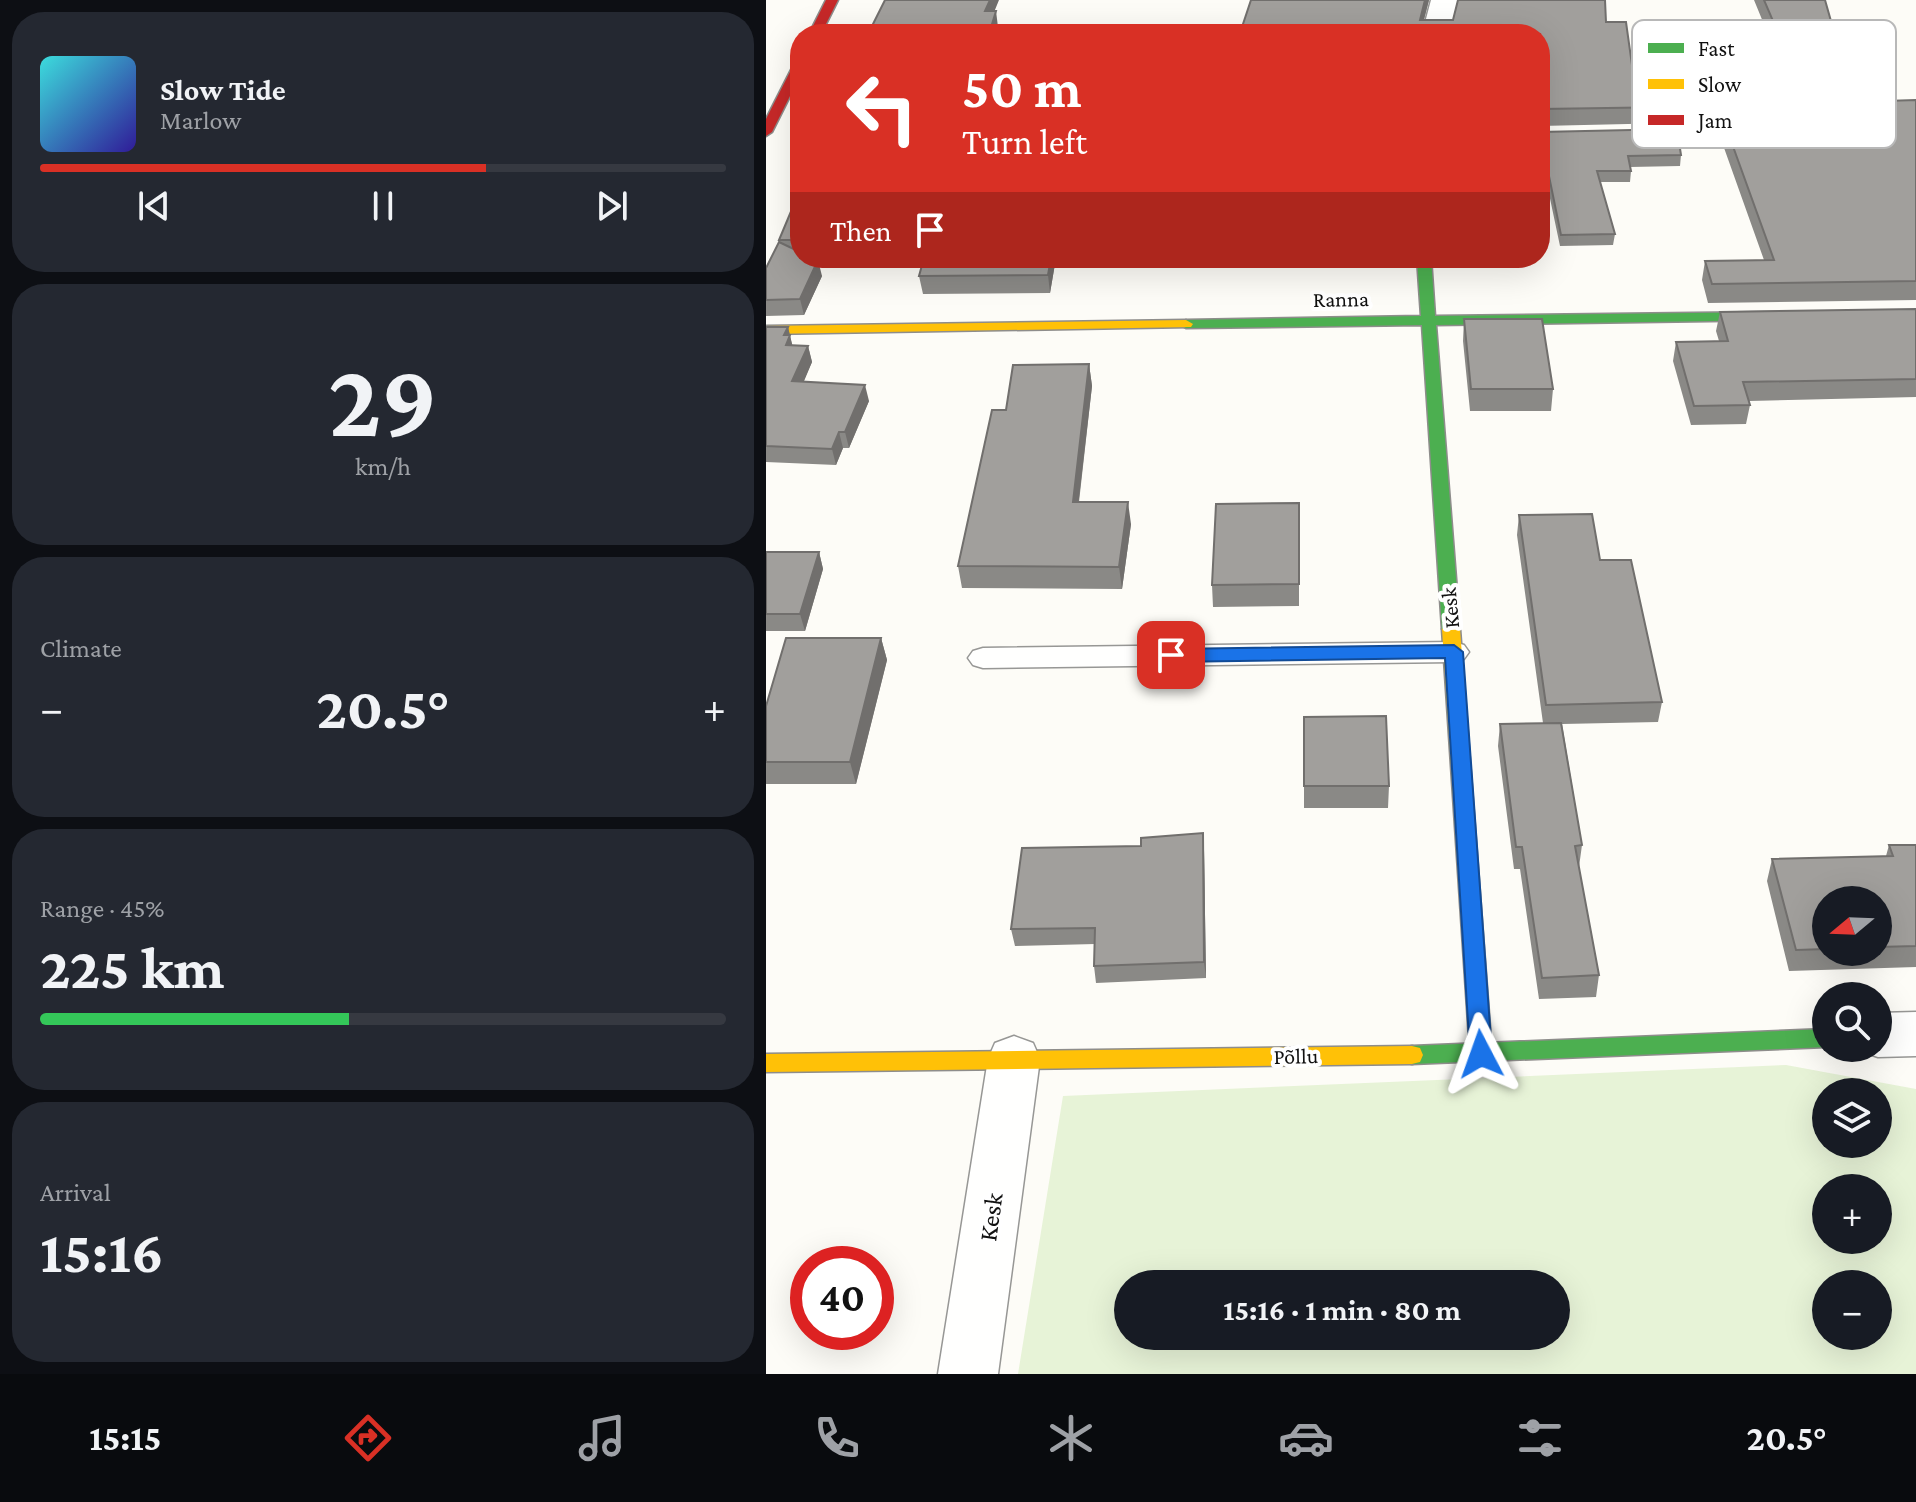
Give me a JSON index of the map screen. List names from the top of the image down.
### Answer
{
  "streets": {
    "street": ["Ranna", "Kesk", "Põllu"]
  },
  "crossings": [
    ["Ranna", "Kesk"],
    ["Kesk", "Põllu"]
  ],
  "legend": ["Fast", "Slow", "Jam"],
  "north": "left",
  "page": {
    "turn": ["50 m", "Turn left"],
    "song": ["Slow Tide", "Marlow"],
    "then": "Then",
    "tile": [
      ["29", "km/h"],
      "Climate",
      ["Range · 45%", "225 km"],
      ["Arrival", "15:16"]
    ],
    "heat": ["−", "20.5°", "+"],
    "map_buttons": ["+", "−"],
    "limit": "40",
    "trip": "15:16 · 1 min · 80 m",
    "tabs": ["15:15", "20.5°"]
  }
}
